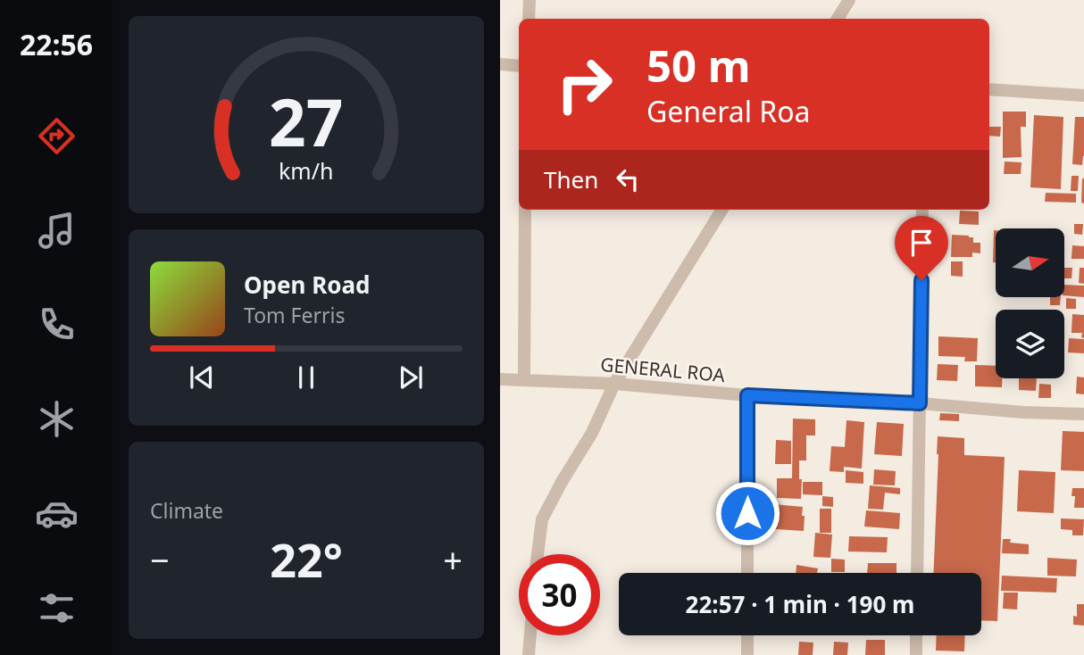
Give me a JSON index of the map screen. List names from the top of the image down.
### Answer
{
  "streets": {
    "street": ["GENERAL ROA"]
  },
  "north": "right",
  "page": {
    "tabs": "22:56",
    "turn": ["50 m", "General Roa"],
    "then": "Then",
    "song": ["Open Road", "Tom Ferris"],
    "tile": "Climate",
    "heat": ["−", "22°", "+"],
    "limit": "30",
    "trip": "22:57 · 1 min · 190 m",
    "gauge": ["27", "km/h"]
  }
}
